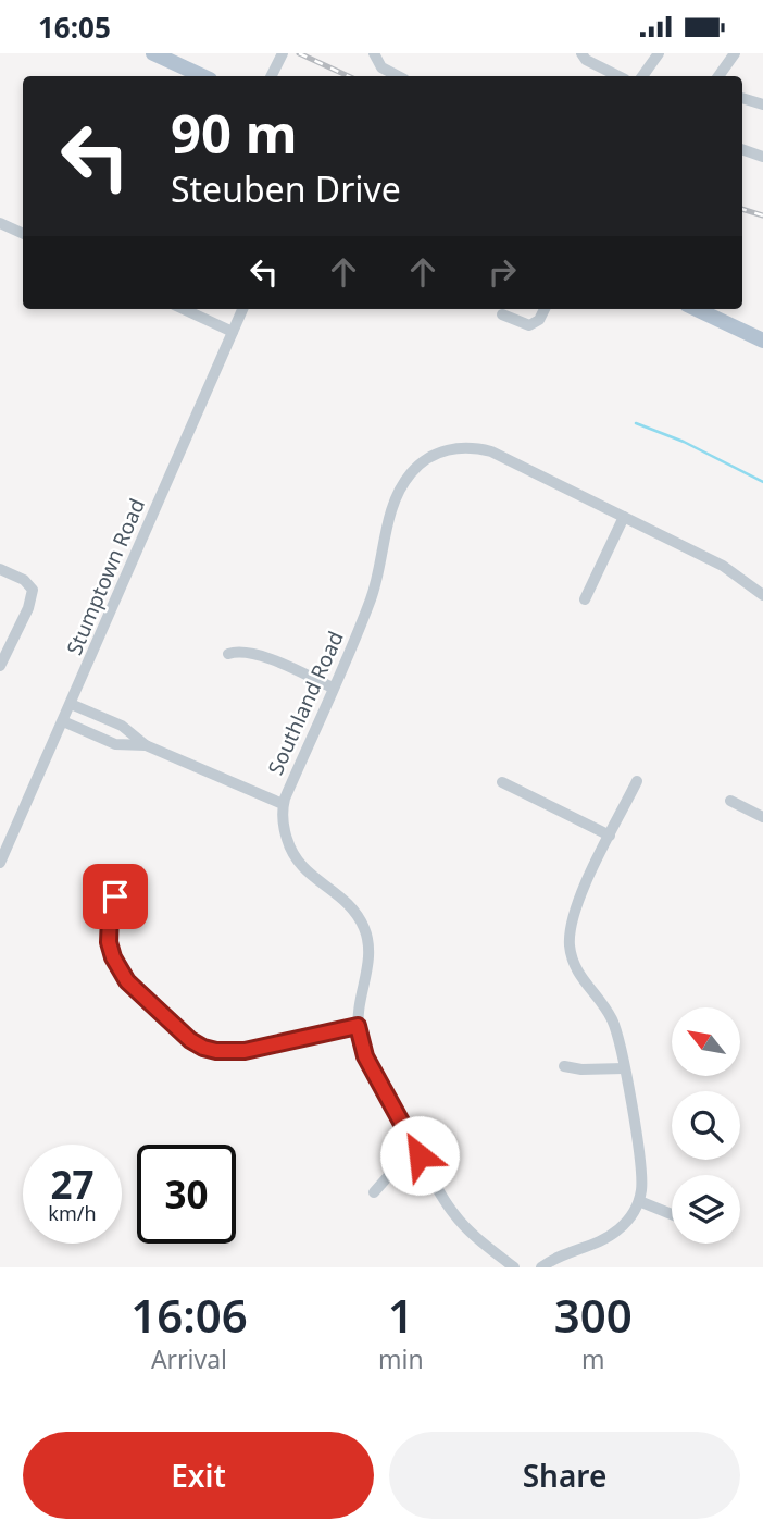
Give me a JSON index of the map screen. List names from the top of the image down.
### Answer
{
  "streets": {
    "street": ["Stumptown Road", "Southland Road"]
  },
  "north": "top left",
  "page": {
    "status": "16:05",
    "turn": ["90 m", "Steuben Drive"],
    "speed": "27 km/h",
    "limit": "30",
    "eta": [
      "16:06",
      "Arrival",
      "1",
      "min",
      "300",
      "m"
    ],
    "buttons": ["Exit", "Share"]
  }
}
